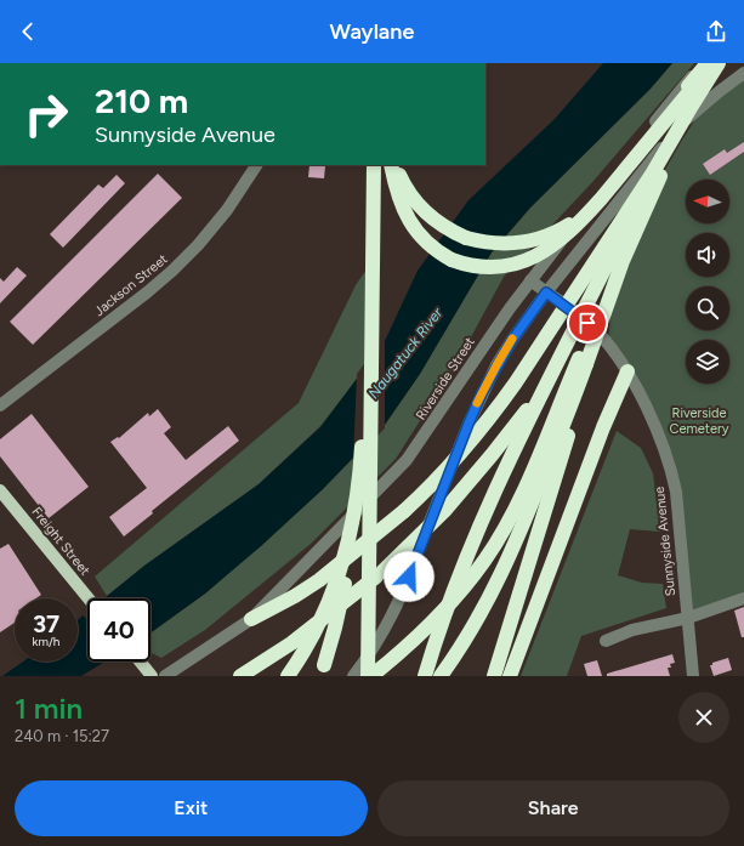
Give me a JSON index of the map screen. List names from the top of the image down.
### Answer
{
  "streets": {
    "main road": ["Freight Street"],
    "street": ["Jackson Street", "Riverside Street", "Sunnyside Avenue"]
  },
  "crossings": [
    ["Riverside Street", "Sunnyside Avenue"]
  ],
  "water": ["Naugatuck River"],
  "parks": ["Riverside Cemetery"],
  "north": "left",
  "page": {
    "header": "Waylane",
    "turn": ["210 m", "Sunnyside Avenue"],
    "speed": "37 km/h",
    "limit": "40",
    "heading": ["1 min", "240 m · 15:27"],
    "buttons": ["Exit", "Share"]
  }
}
